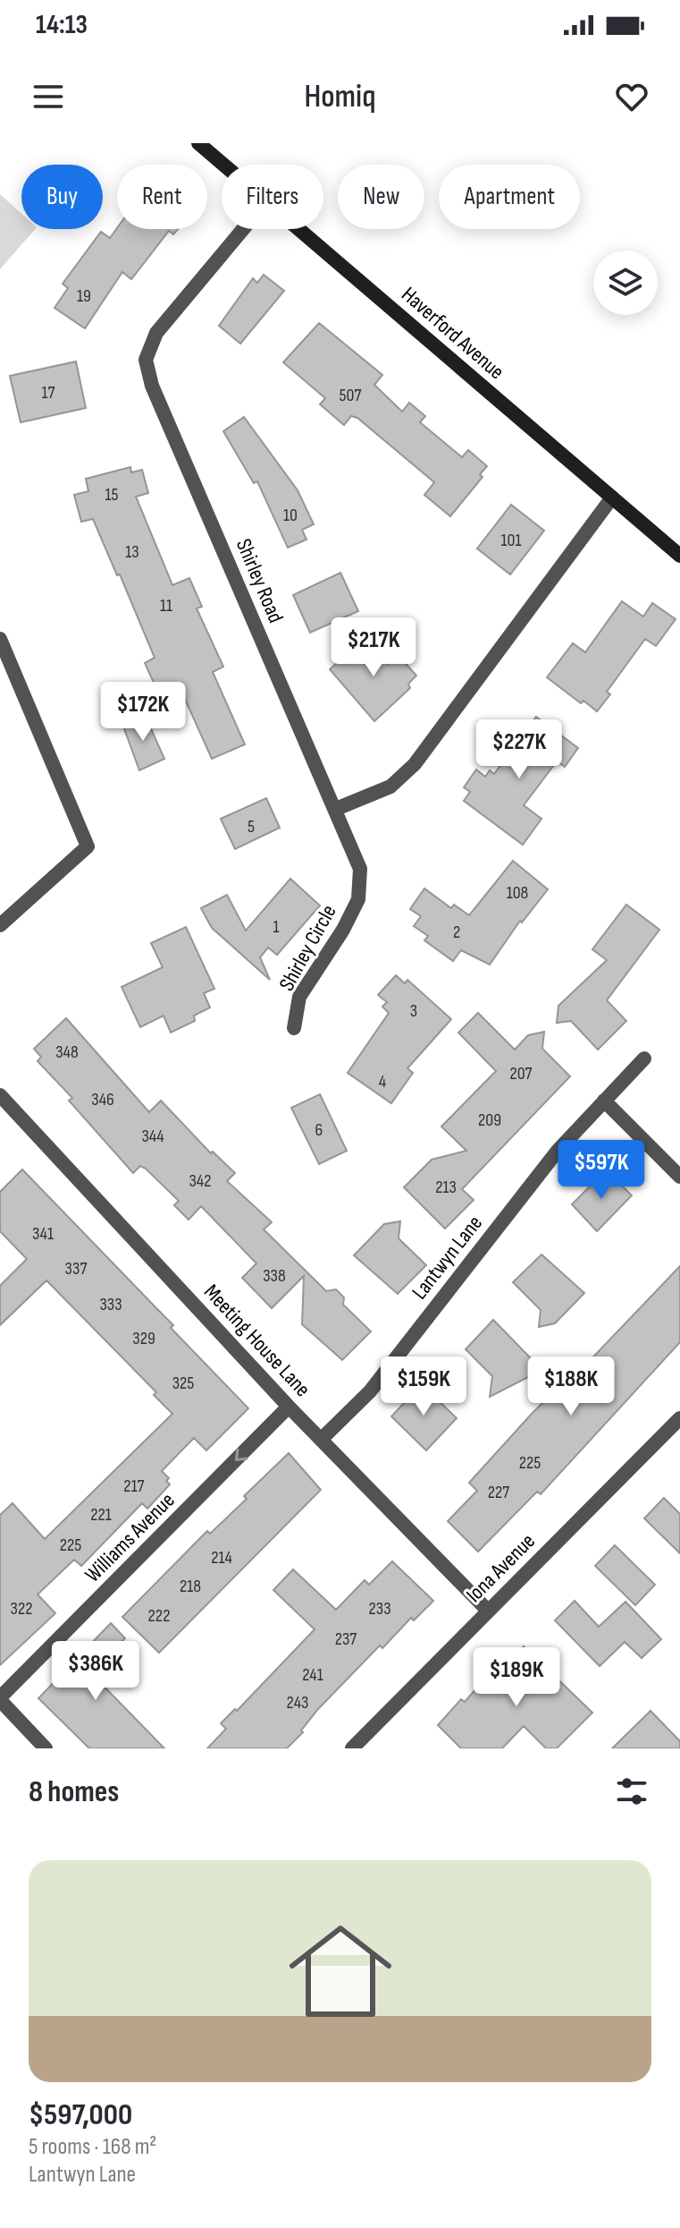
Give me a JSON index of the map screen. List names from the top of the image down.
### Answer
{
  "streets": {
    "street": [
      "Haverford Avenue",
      "Shirley Road",
      "Shirley Circle",
      "Lantwyn Lane",
      "Meeting House Lane",
      "Williams Avenue",
      "Iona Avenue"
    ]
  },
  "crossings": [
    ["Shirley Road", "Shirley Circle"],
    ["Lantwyn Lane", "Meeting House Lane"],
    ["Meeting House Lane", "Williams Avenue"],
    ["Meeting House Lane", "Iona Avenue"]
  ],
  "one_way": ["Williams Avenue"],
  "house_numbers": [
    "19",
    "17",
    "507",
    "15",
    "10",
    "101",
    "13",
    "11",
    "5",
    "108",
    "1",
    "2",
    "3",
    "348",
    "207",
    "4",
    "346",
    "209",
    "6",
    "344",
    "342",
    "213",
    "341",
    "337",
    "338",
    "333",
    "329",
    "325",
    "225",
    "217",
    "227",
    "221",
    "225",
    "214",
    "218",
    "322",
    "233",
    "222",
    "237",
    "241",
    "243"
  ],
  "page": {
    "status": "14:13",
    "header": "Homiq",
    "chip": [
      "Buy",
      "Rent",
      "Filters",
      "New",
      "Apartment"
    ],
    "price": [
      "$217K",
      "$172K",
      "$227K",
      "$597K",
      "$159K",
      "$188K",
      "$386K",
      "$189K"
    ],
    "heading": "8 homes",
    "list": [
      {
        "name": "$597,000",
        "note": "5 rooms · 168 m² · Lantwyn Lane"
      }
    ]
  }
}
